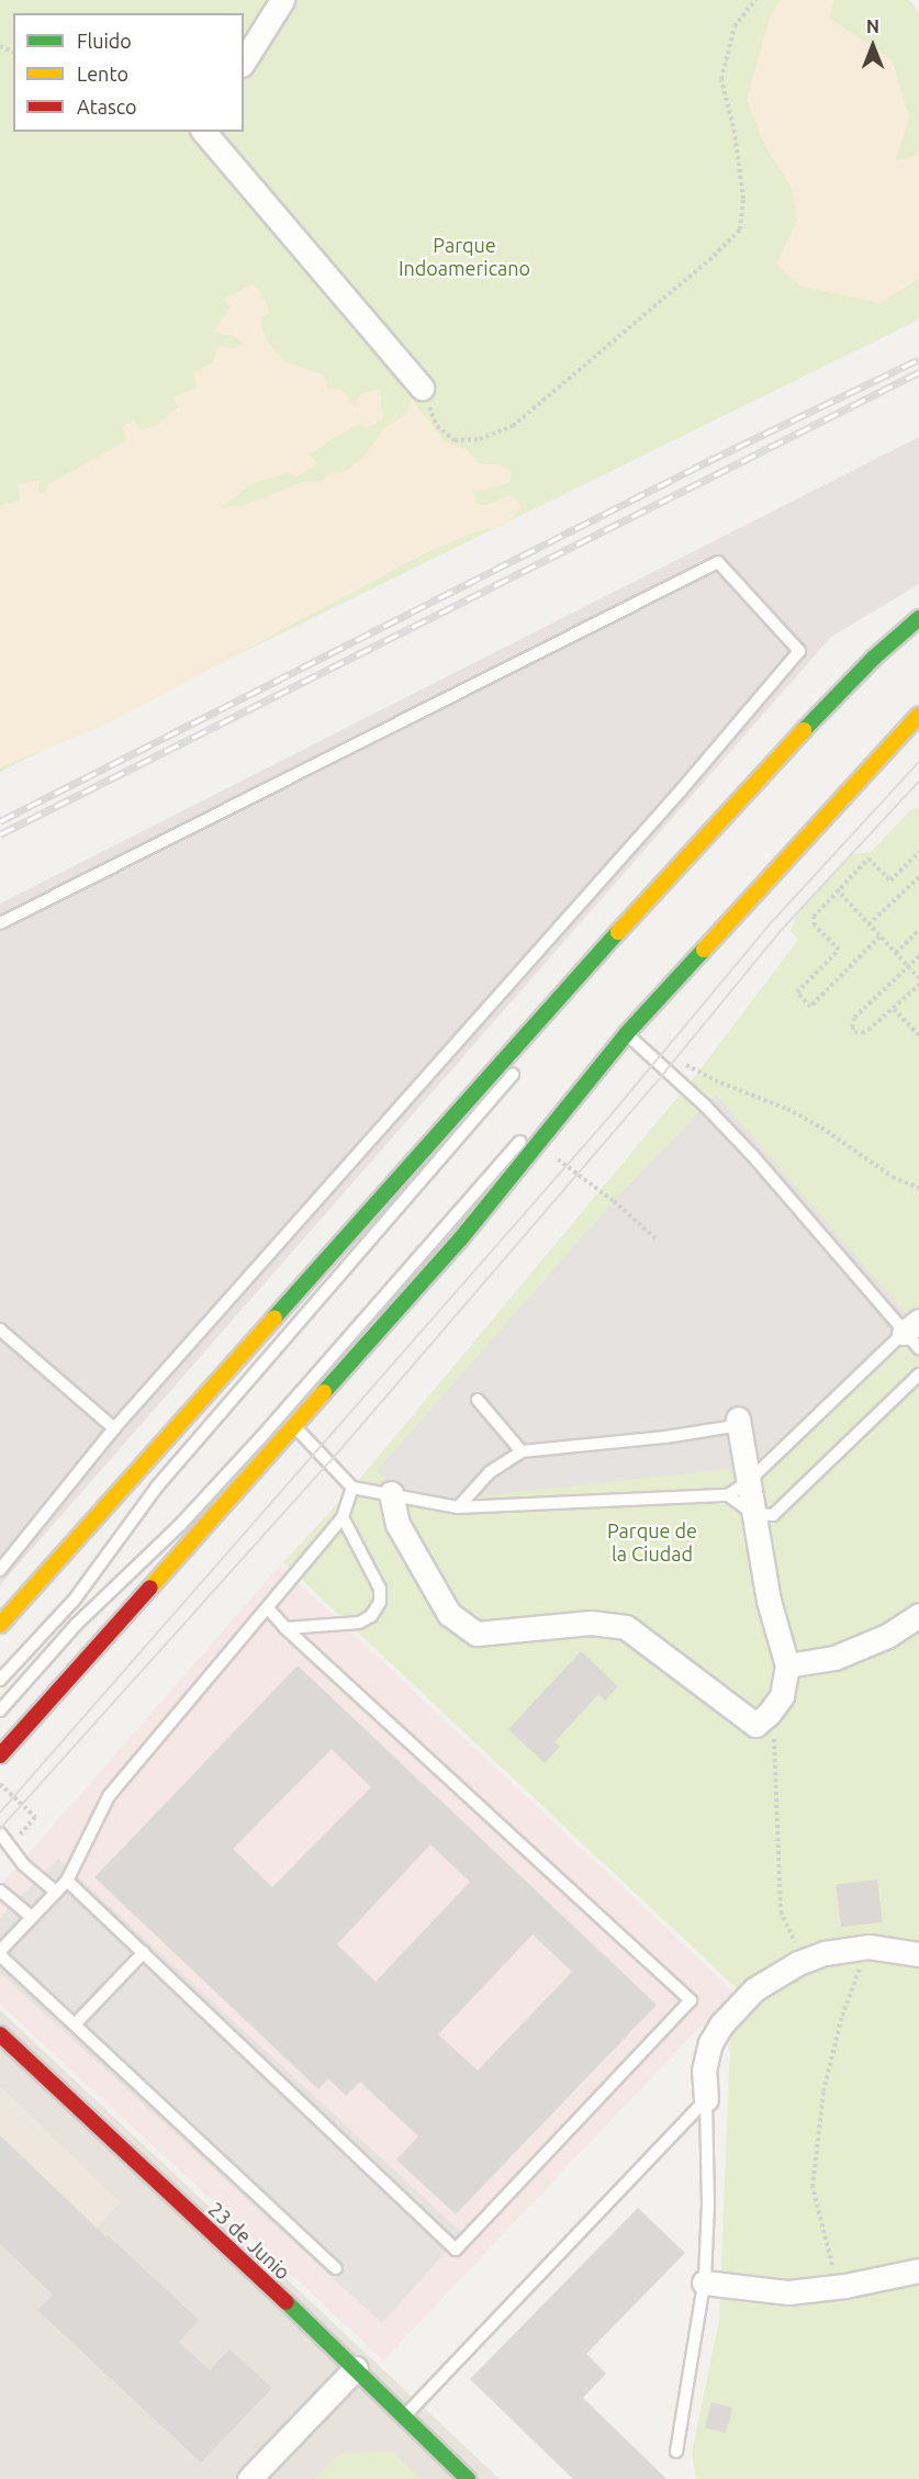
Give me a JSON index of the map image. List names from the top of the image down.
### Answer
{
  "streets": {
    "main road": ["23 de Junio"]
  },
  "parks": ["Parque Indoamericano", "Parque de la Ciudad"],
  "legend": ["Fluido", "Lento", "Atasco"],
  "north": "top"
}
